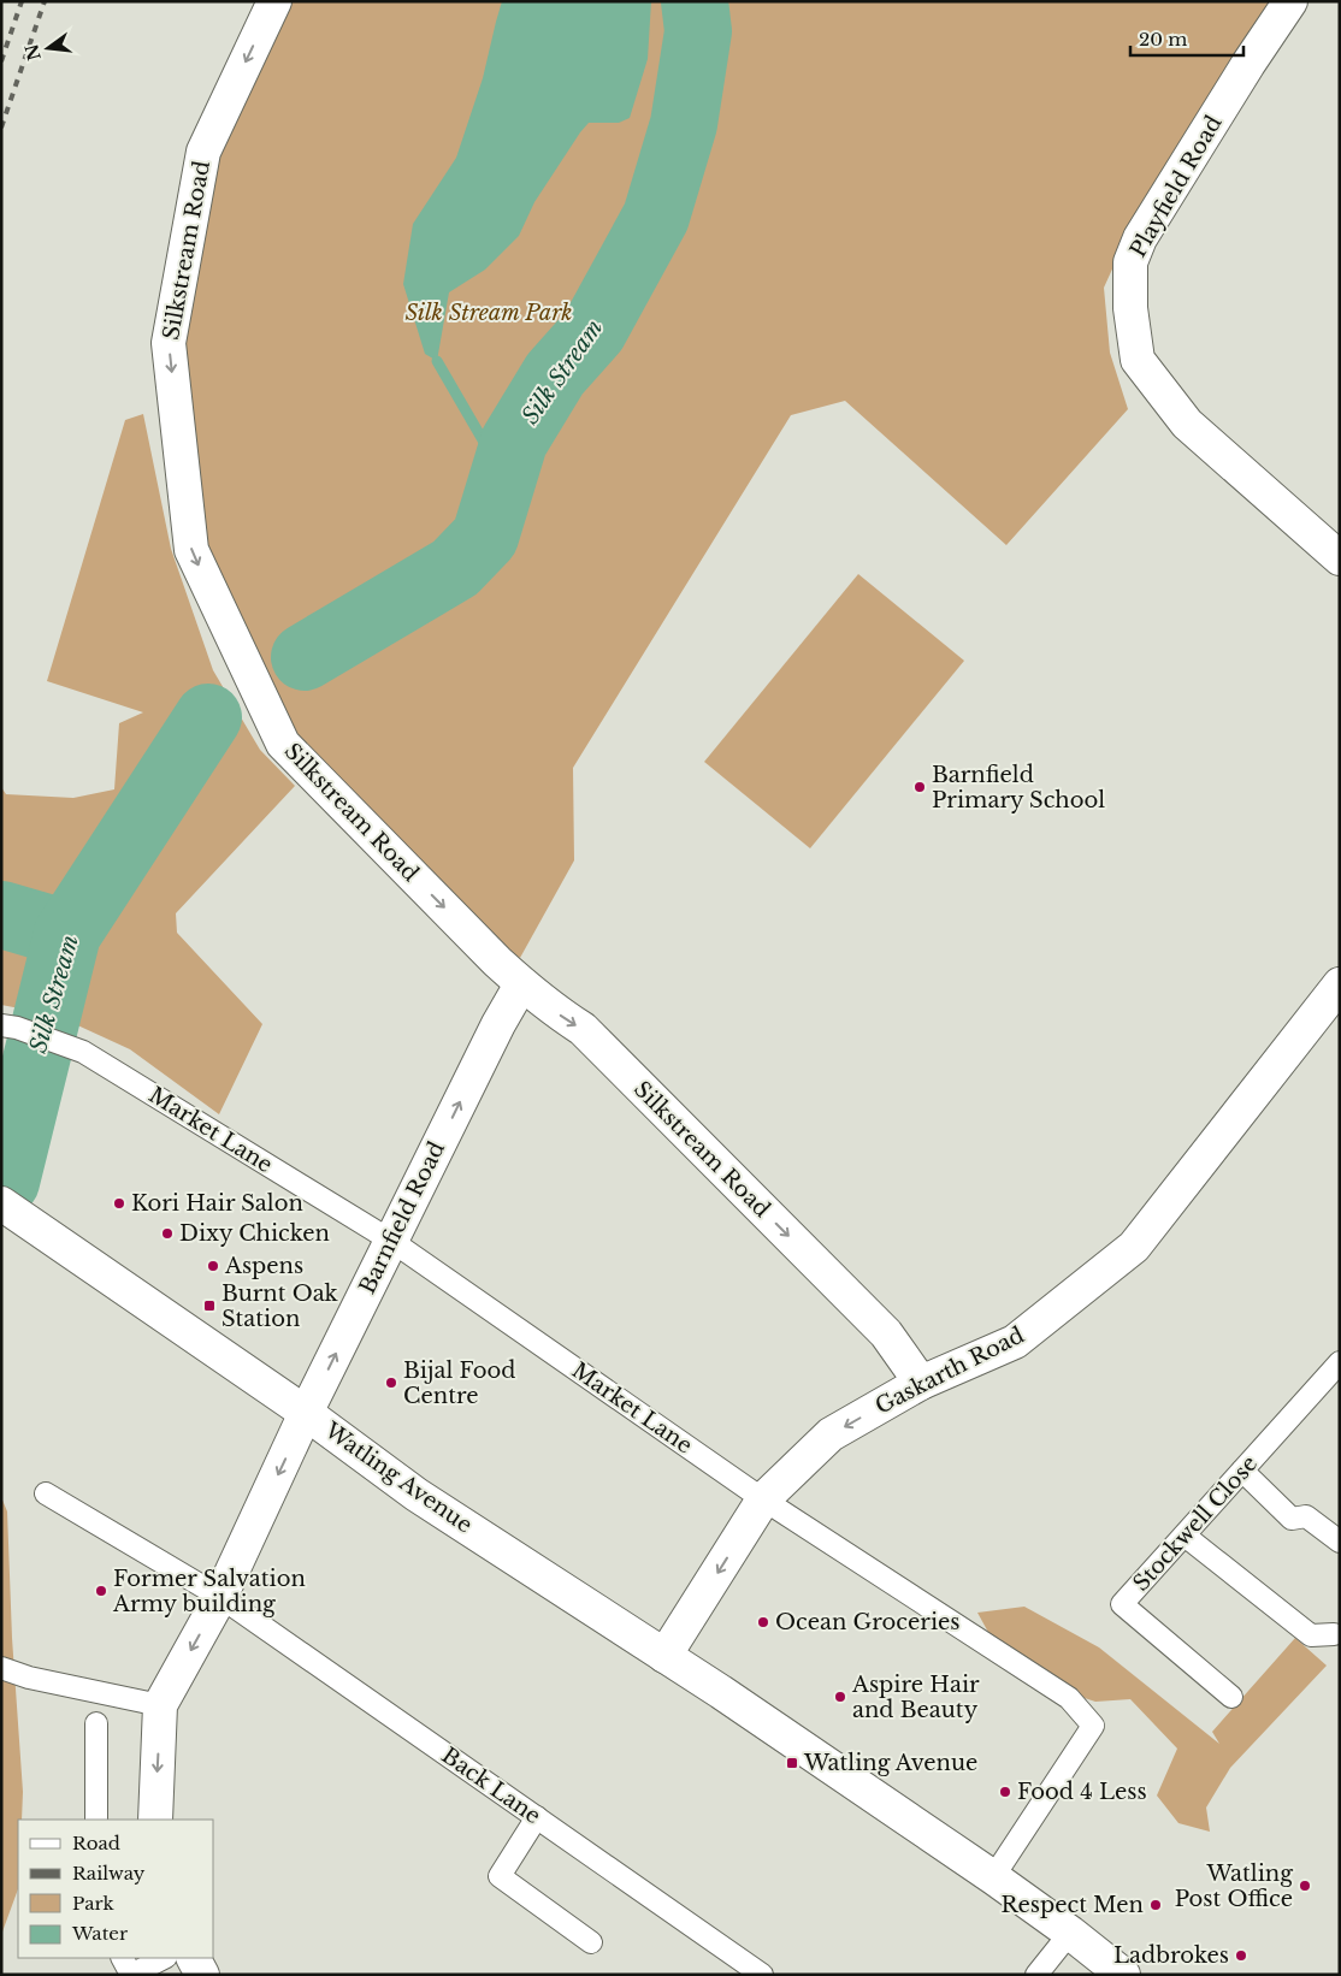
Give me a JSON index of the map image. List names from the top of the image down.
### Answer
{
  "streets": {
    "street": [
      "Playfield Road",
      "Silkstream Road",
      "Barnfield Road",
      "Gaskarth Road",
      "Watling Avenue"
    ],
    "lane": ["Market Lane", "Stockwell Close", "Back Lane"]
  },
  "crossings": [
    ["Silkstream Road", "Barnfield Road"],
    ["Silkstream Road", "Gaskarth Road"],
    ["Market Lane", "Barnfield Road"],
    ["Market Lane", "Gaskarth Road"],
    ["Market Lane", "Watling Avenue"],
    ["Barnfield Road", "Watling Avenue"],
    ["Barnfield Road", "Back Lane"],
    ["Gaskarth Road", "Watling Avenue"]
  ],
  "one_way": ["Silkstream Road", "Gaskarth Road"],
  "water": ["Silk Stream"],
  "parks": ["Silk Stream Park"],
  "places": {
    "other": [
      "Barnfield Primary School",
      "Kori Hair Salon",
      "Dixy Chicken",
      "Aspens",
      "Bijal Food Centre",
      "Former Salvation Army building",
      "Ocean Groceries",
      "Aspire Hair and Beauty",
      "Food 4 Less",
      "Watling Post Office",
      "Respect Men",
      "Ladbrokes"
    ],
    "transit": ["Burnt Oak Station", "Watling Avenue"]
  },
  "legend": [
    "Road",
    "Railway",
    "Park",
    "Water"
  ],
  "scale_bar": "20 m",
  "north": "left"
}
